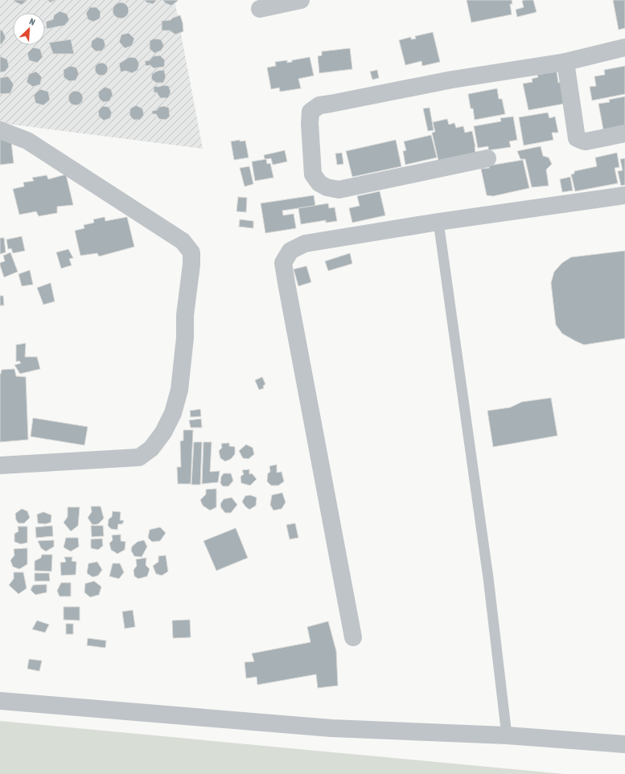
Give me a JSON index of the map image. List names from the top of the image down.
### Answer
{
  "north": "top right"
}
